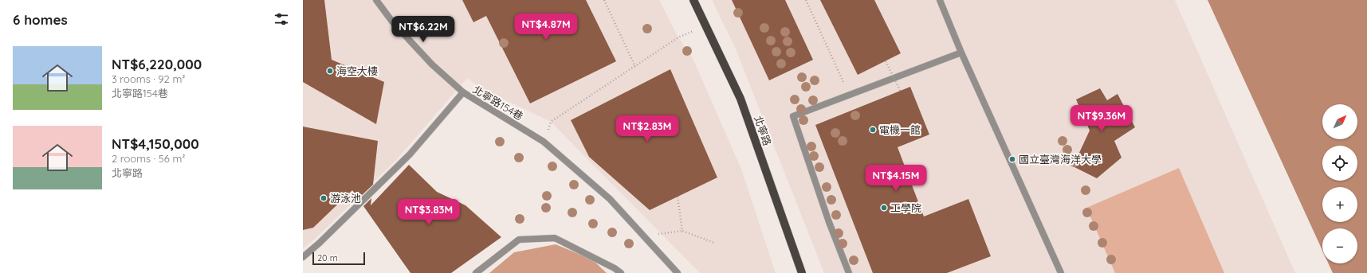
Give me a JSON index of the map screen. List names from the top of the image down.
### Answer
{
  "streets": {
    "main road": ["北寧路"],
    "street": ["北寧路154巷"]
  },
  "places": [
    "海空大樓",
    "電機一館",
    "國立臺灣海洋大學",
    "游泳池",
    "工學院"
  ],
  "scale_bar": "20 m",
  "north": "top right",
  "page": {
    "heading": "6 homes",
    "price": [
      "NT$4.87M",
      "NT$6.22M",
      "NT$9.36M",
      "NT$2.83M",
      "NT$4.15M",
      "NT$3.83M"
    ],
    "list": [
      {
        "name": "NT$6,220,000",
        "note": "3 rooms · 92 m² · 北寧路154巷"
      },
      {
        "name": "NT$4,150,000",
        "note": "2 rooms · 56 m² · 北寧路"
      }
    ],
    "map_buttons": ["+", "−"],
    "scale": "20 m"
  }
}
